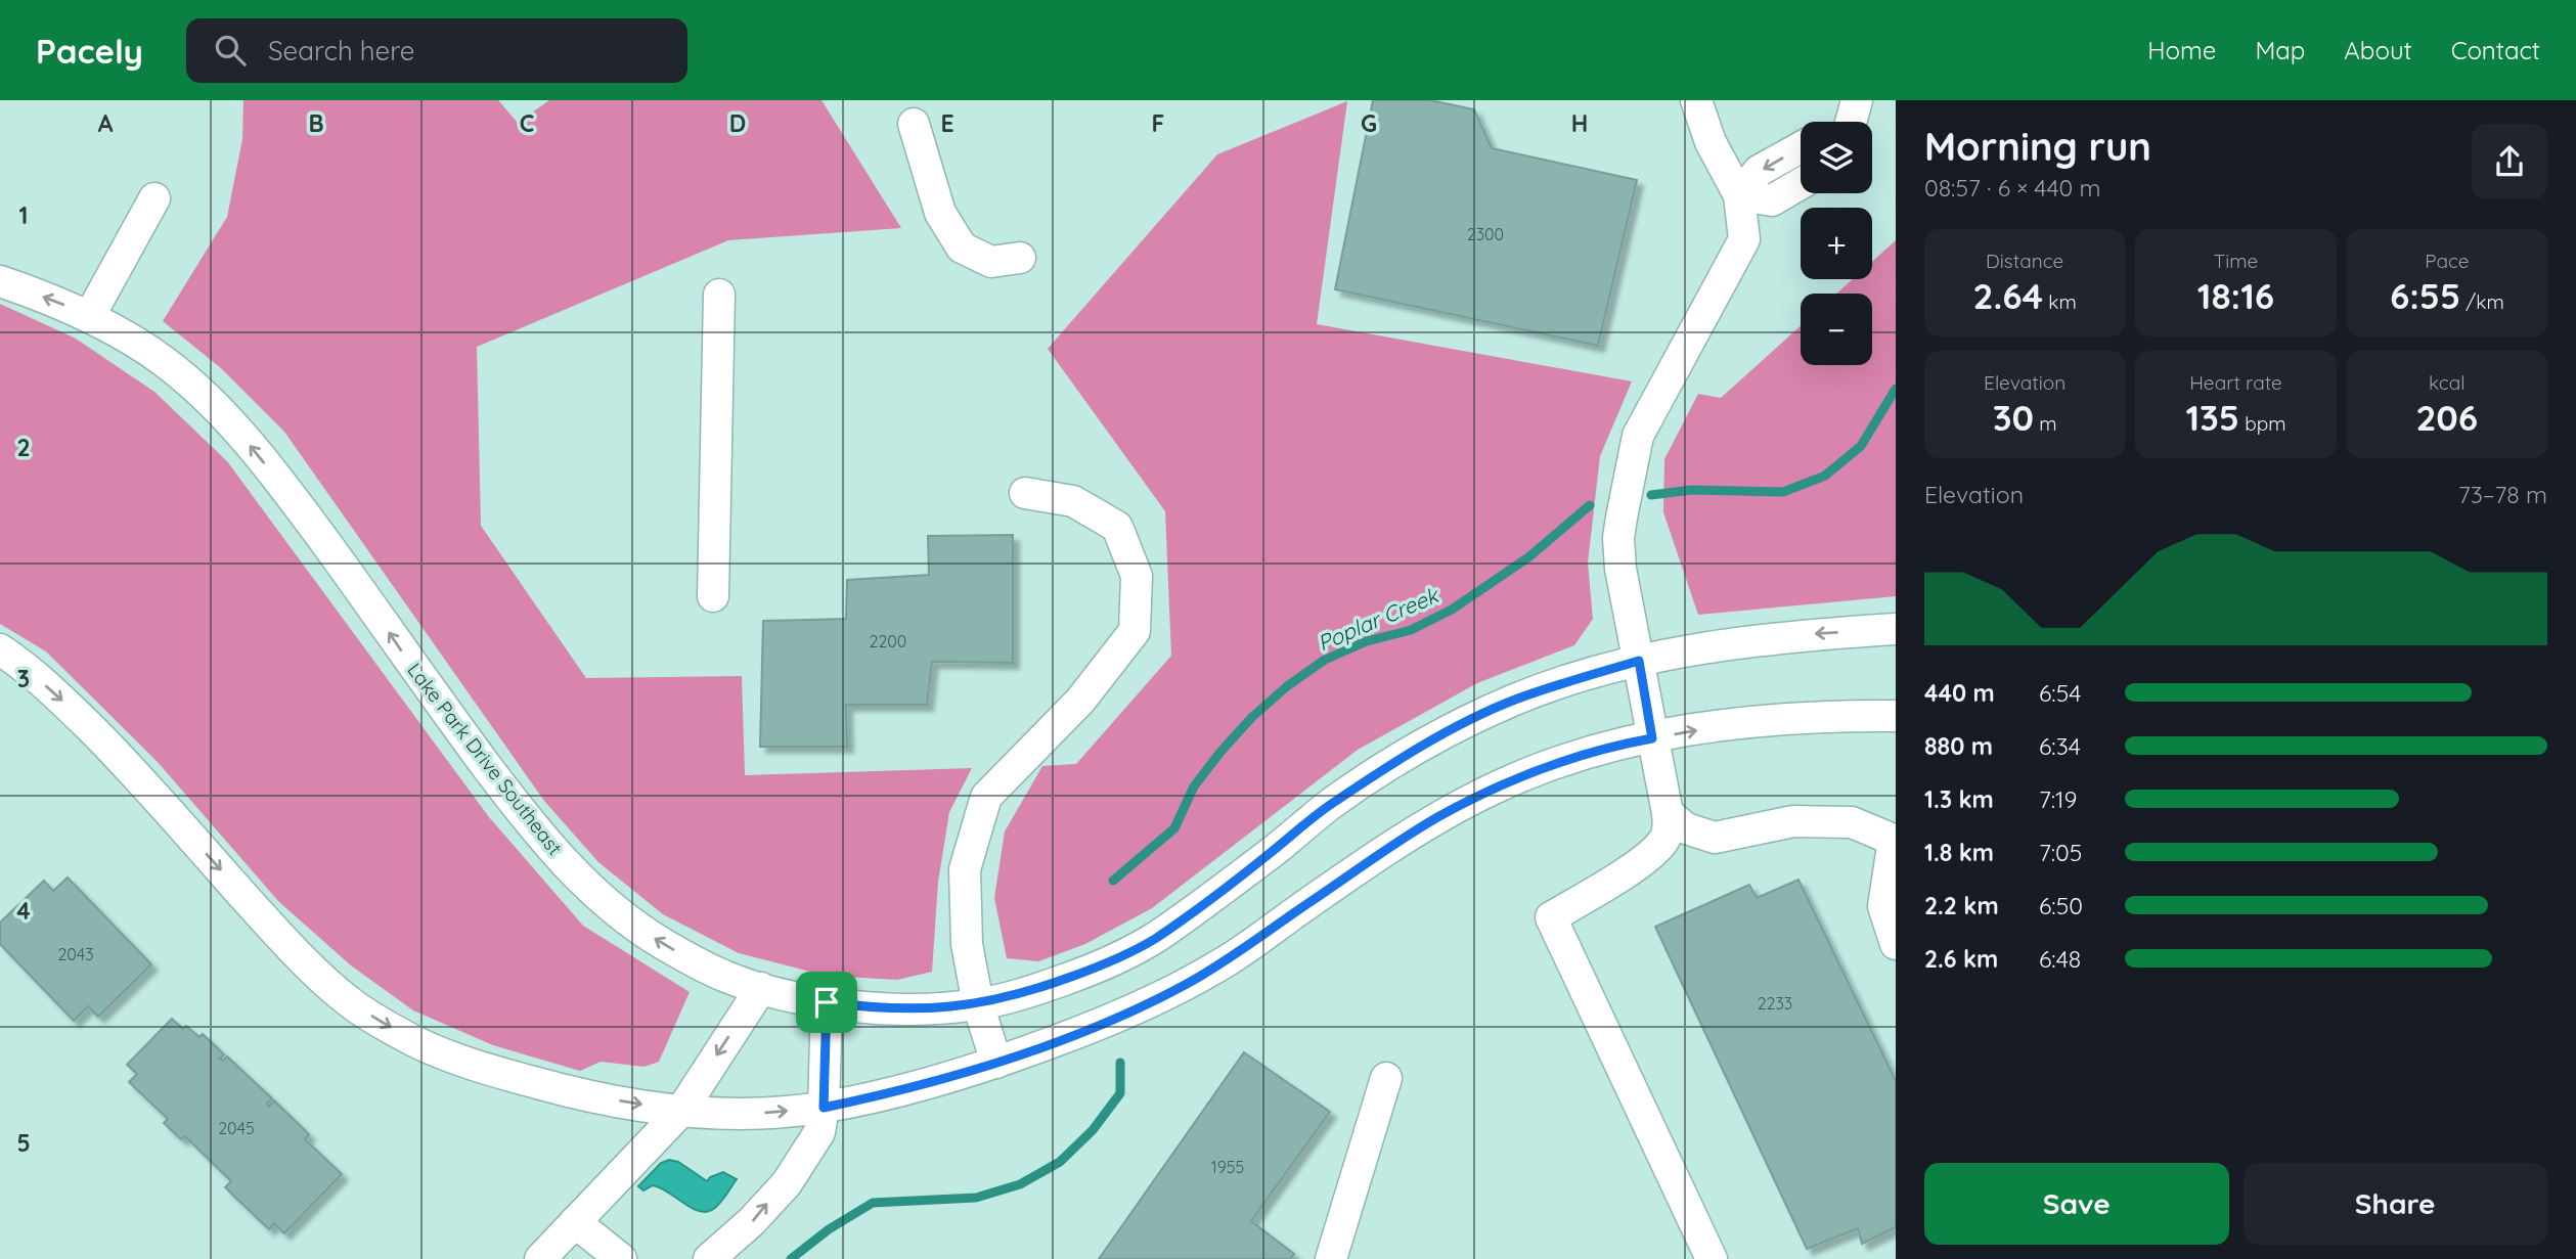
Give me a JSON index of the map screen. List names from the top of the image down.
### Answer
{
  "streets": {
    "street": ["Lake Park Drive Southeast"]
  },
  "water": ["Poplar Creek"],
  "house_numbers": [
    "2300",
    "2200",
    "2043",
    "2233",
    "2045",
    "1955"
  ],
  "page": {
    "header": "Pacely",
    "search": "Search here",
    "nav": [
      "Home",
      "Map",
      "About",
      "Contact"
    ],
    "heading": ["Morning run", "08:57 · 6 × 440 m"],
    "map_buttons": ["+", "−"],
    "stats": [
      ["Distance", "2.64 km"],
      ["Time", "18:16"],
      ["Pace", "6:55 /km"],
      ["Elevation", "30 m"],
      ["Heart rate", "135 bpm"],
      ["kcal", "206"]
    ],
    "chart": ["Elevation", "73–78 m"],
    "list": [
      {
        "name": "440 m",
        "note": "6:54"
      },
      {
        "name": "880 m",
        "note": "6:34"
      },
      {
        "name": "1.3 km",
        "note": "7:19"
      },
      {
        "name": "1.8 km",
        "note": "7:05"
      },
      {
        "name": "2.2 km",
        "note": "6:50"
      },
      {
        "name": "2.6 km",
        "note": "6:48"
      }
    ],
    "buttons": ["Save", "Share"]
  },
  "grid": {
    "columns": [
      "A",
      "B",
      "C",
      "D",
      "E",
      "F",
      "G",
      "H"
    ],
    "rows": [
      "1",
      "2",
      "3",
      "4",
      "5"
    ]
  }
}
